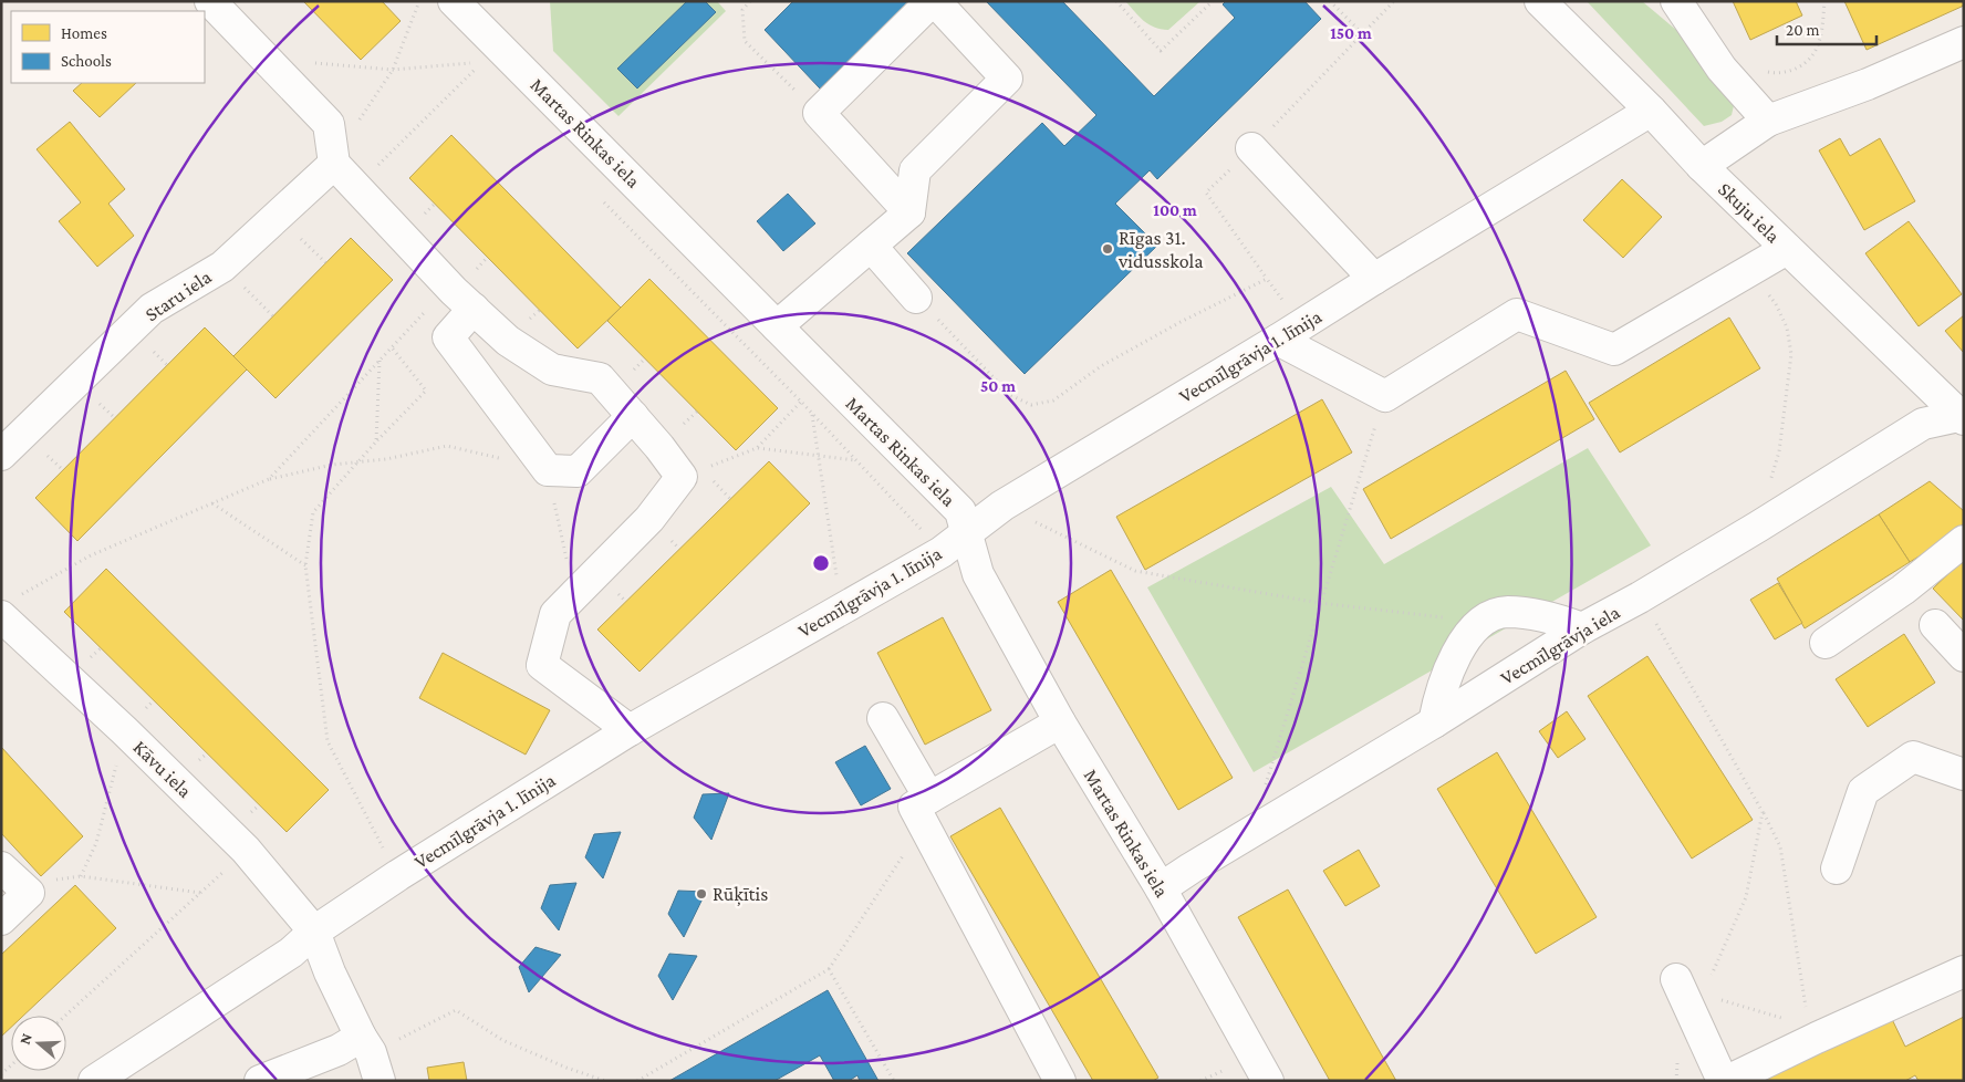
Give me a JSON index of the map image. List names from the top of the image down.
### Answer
{
  "streets": {
    "street": [
      "Martas Rinkas iela",
      "Skuju iela",
      "Staru iela",
      "Vecmīlgrāvja 1. līnija",
      "Vecmīlgrāvja iela",
      "Kāvu iela"
    ]
  },
  "crossings": [
    ["Martas Rinkas iela", "Vecmīlgrāvja 1. līnija"],
    ["Martas Rinkas iela", "Vecmīlgrāvja iela"],
    ["Skuju iela", "Vecmīlgrāvja 1. līnija"],
    ["Skuju iela", "Vecmīlgrāvja iela"],
    ["Vecmīlgrāvja 1. līnija", "Kāvu iela"]
  ],
  "places": ["Rīgas 31. vidusskola", "Rūķītis"],
  "legend": ["Homes", "Schools"],
  "scale_bar": "20 m",
  "north": "left",
  "rings": ["150 m", "100 m", "50 m"]
}
